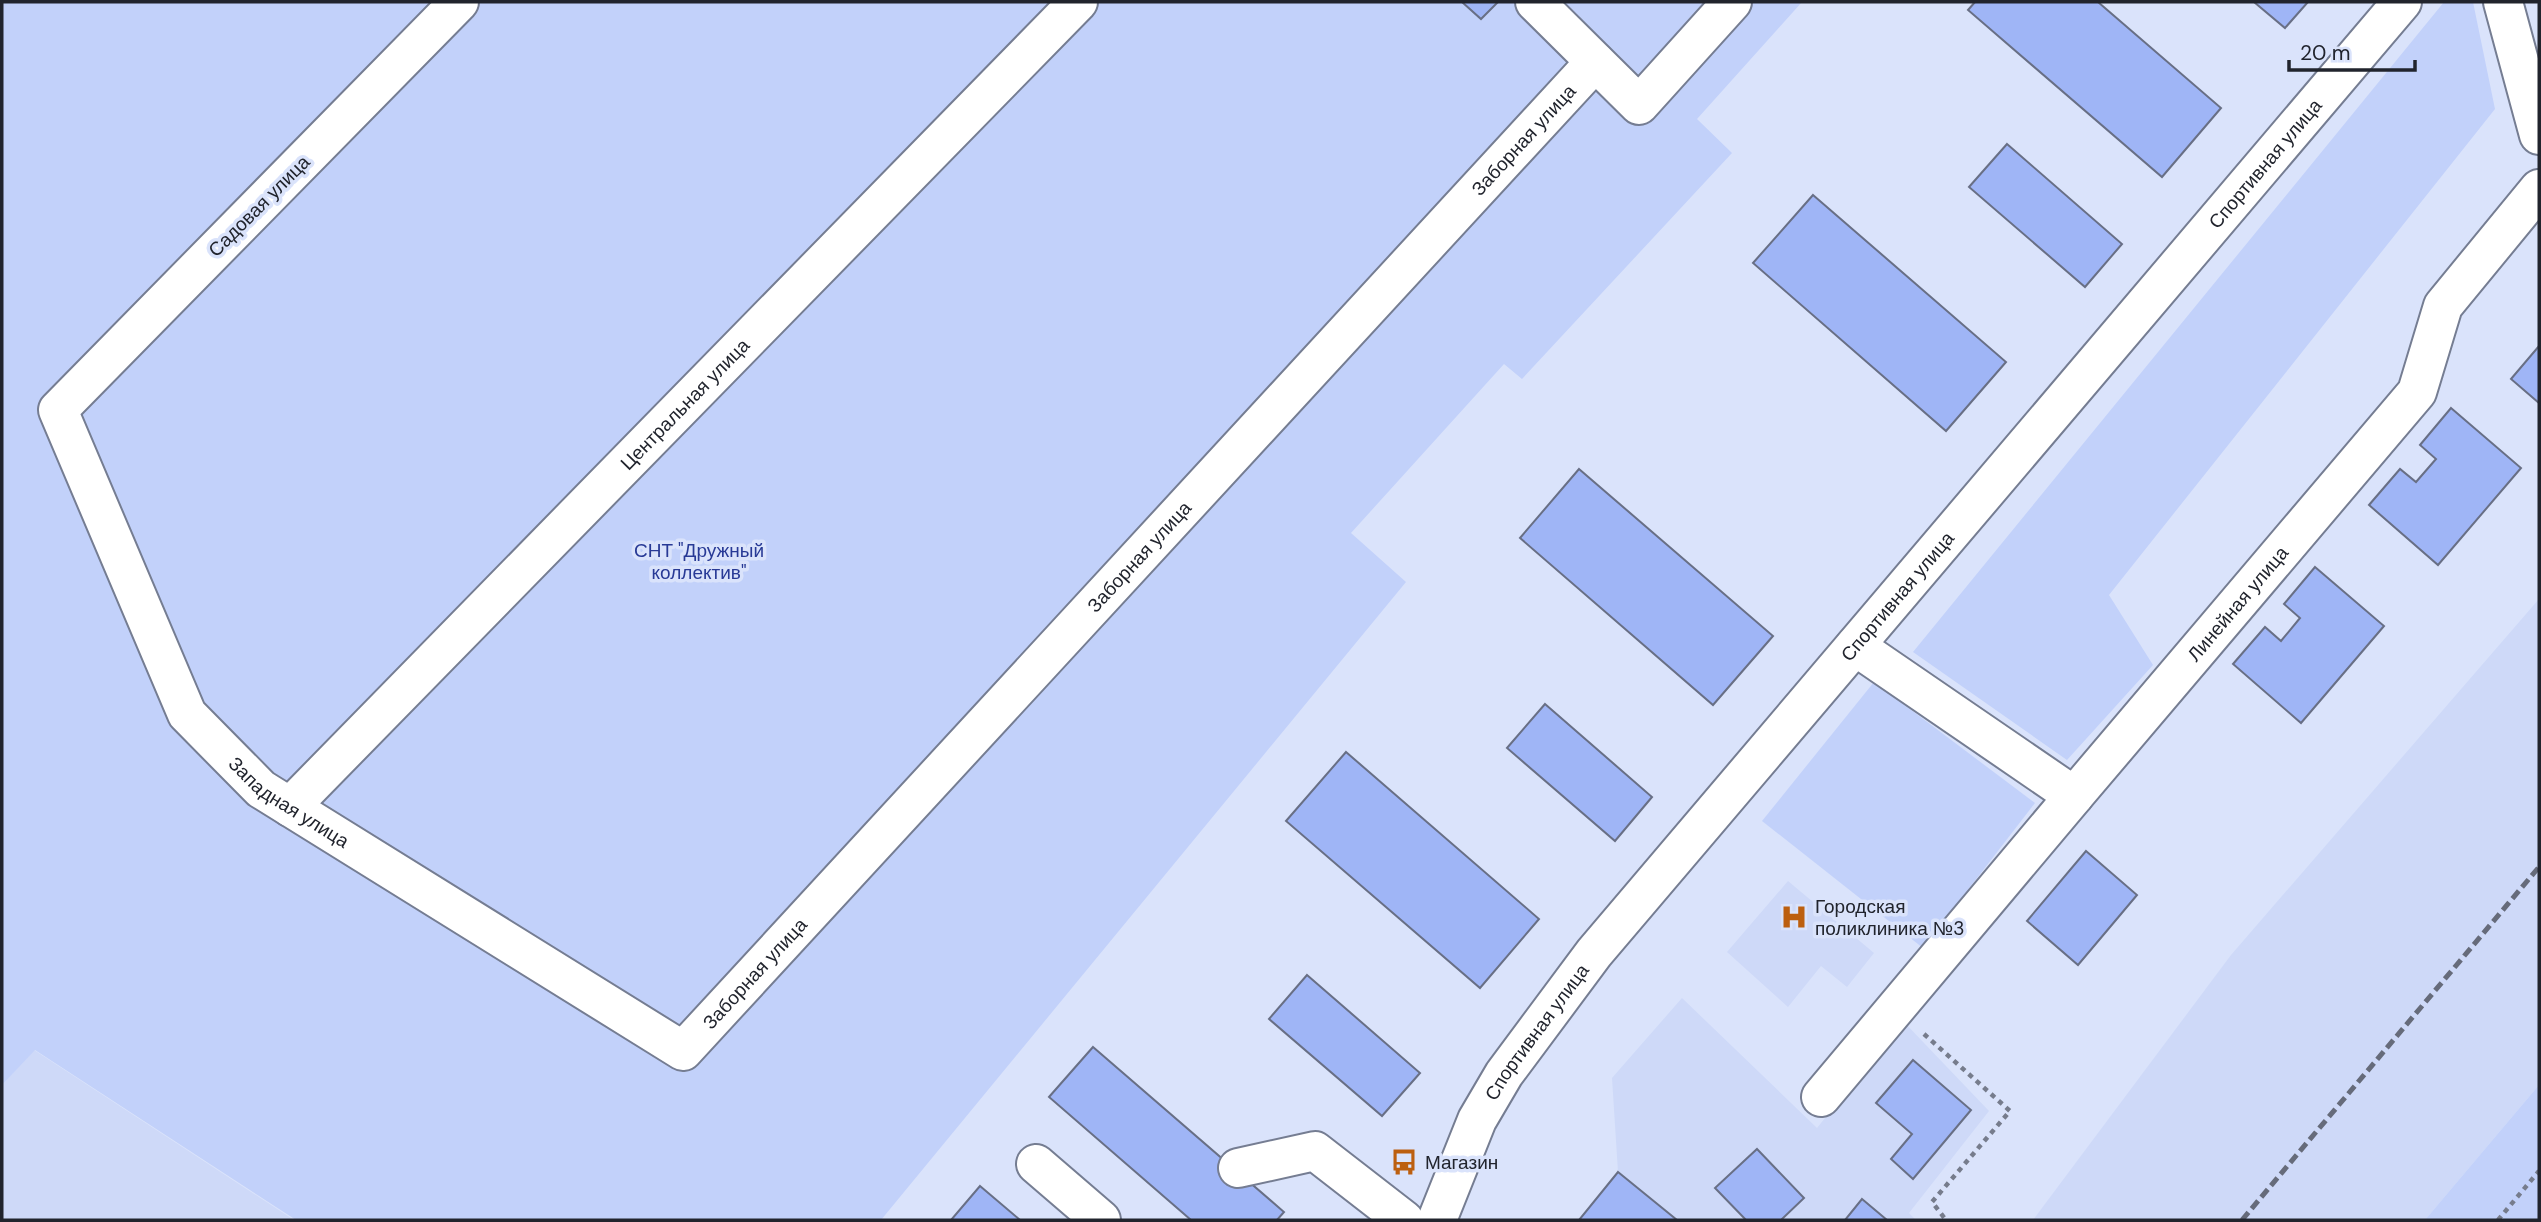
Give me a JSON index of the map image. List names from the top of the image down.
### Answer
{
  "streets": {
    "street": [
      "Заборная улица",
      "Спортивная улица",
      "Садовая улица",
      "Центральная улица",
      "Линейная улица",
      "Западная улица"
    ]
  },
  "crossings": [
    ["Заборная улица", "Западная улица"],
    ["Садовая улица", "Западная улица"],
    ["Центральная улица", "Западная улица"]
  ],
  "parks": ["СНТ \"Дружный коллектив\""],
  "places": {
    "hospital": ["Городская поликлиника №3"],
    "bus stop": ["Магазин"]
  },
  "scale_bar": "20 m"
}
